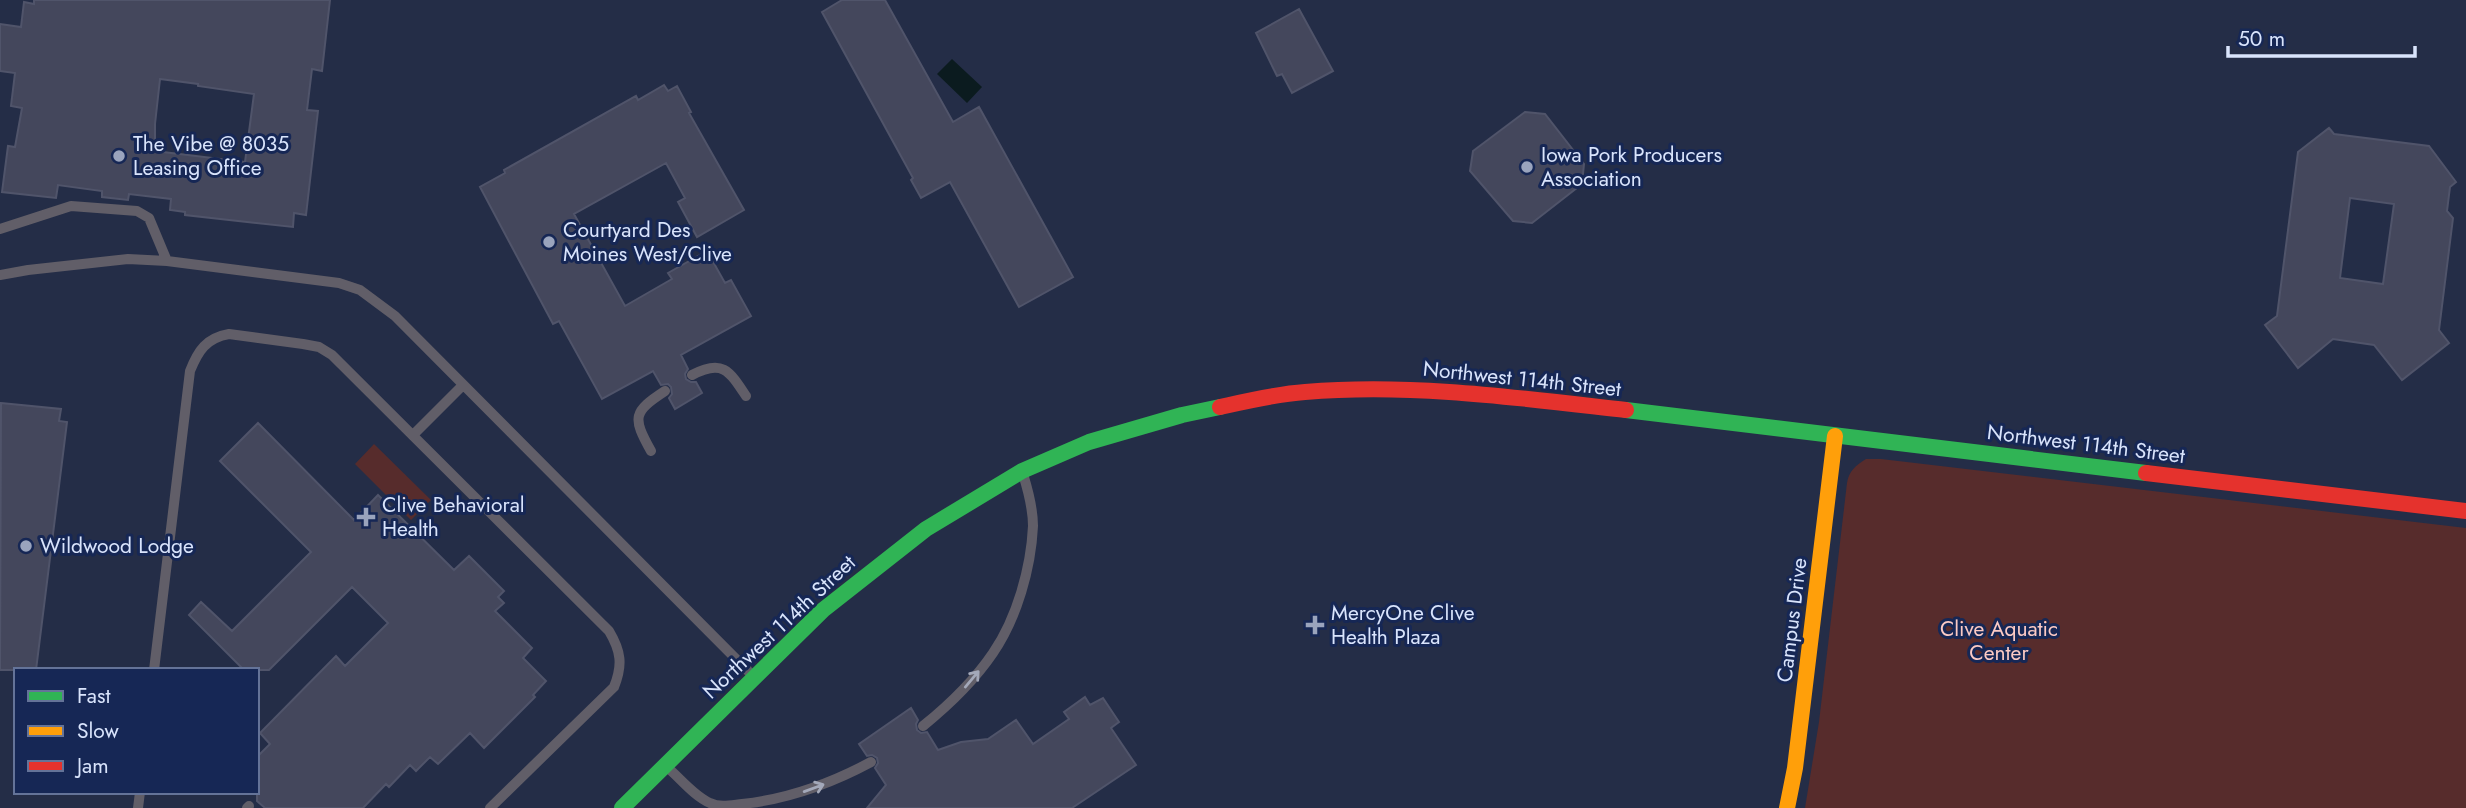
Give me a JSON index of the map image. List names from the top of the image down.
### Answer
{
  "streets": {
    "street": ["Northwest 114th Street", "Campus Drive"]
  },
  "crossings": [
    ["Northwest 114th Street", "Campus Drive"]
  ],
  "parks": ["Clive Aquatic Center"],
  "places": {
    "other": [
      "The Vibe @ 8035 Leasing Office",
      "Iowa Pork Producers Association",
      "Courtyard Des Moines West/Clive",
      "Wildwood Lodge"
    ],
    "health": ["Clive Behavioral Health", "MercyOne Clive Health Plaza"]
  },
  "legend": ["Fast", "Slow", "Jam"],
  "scale_bar": "50 m"
}
